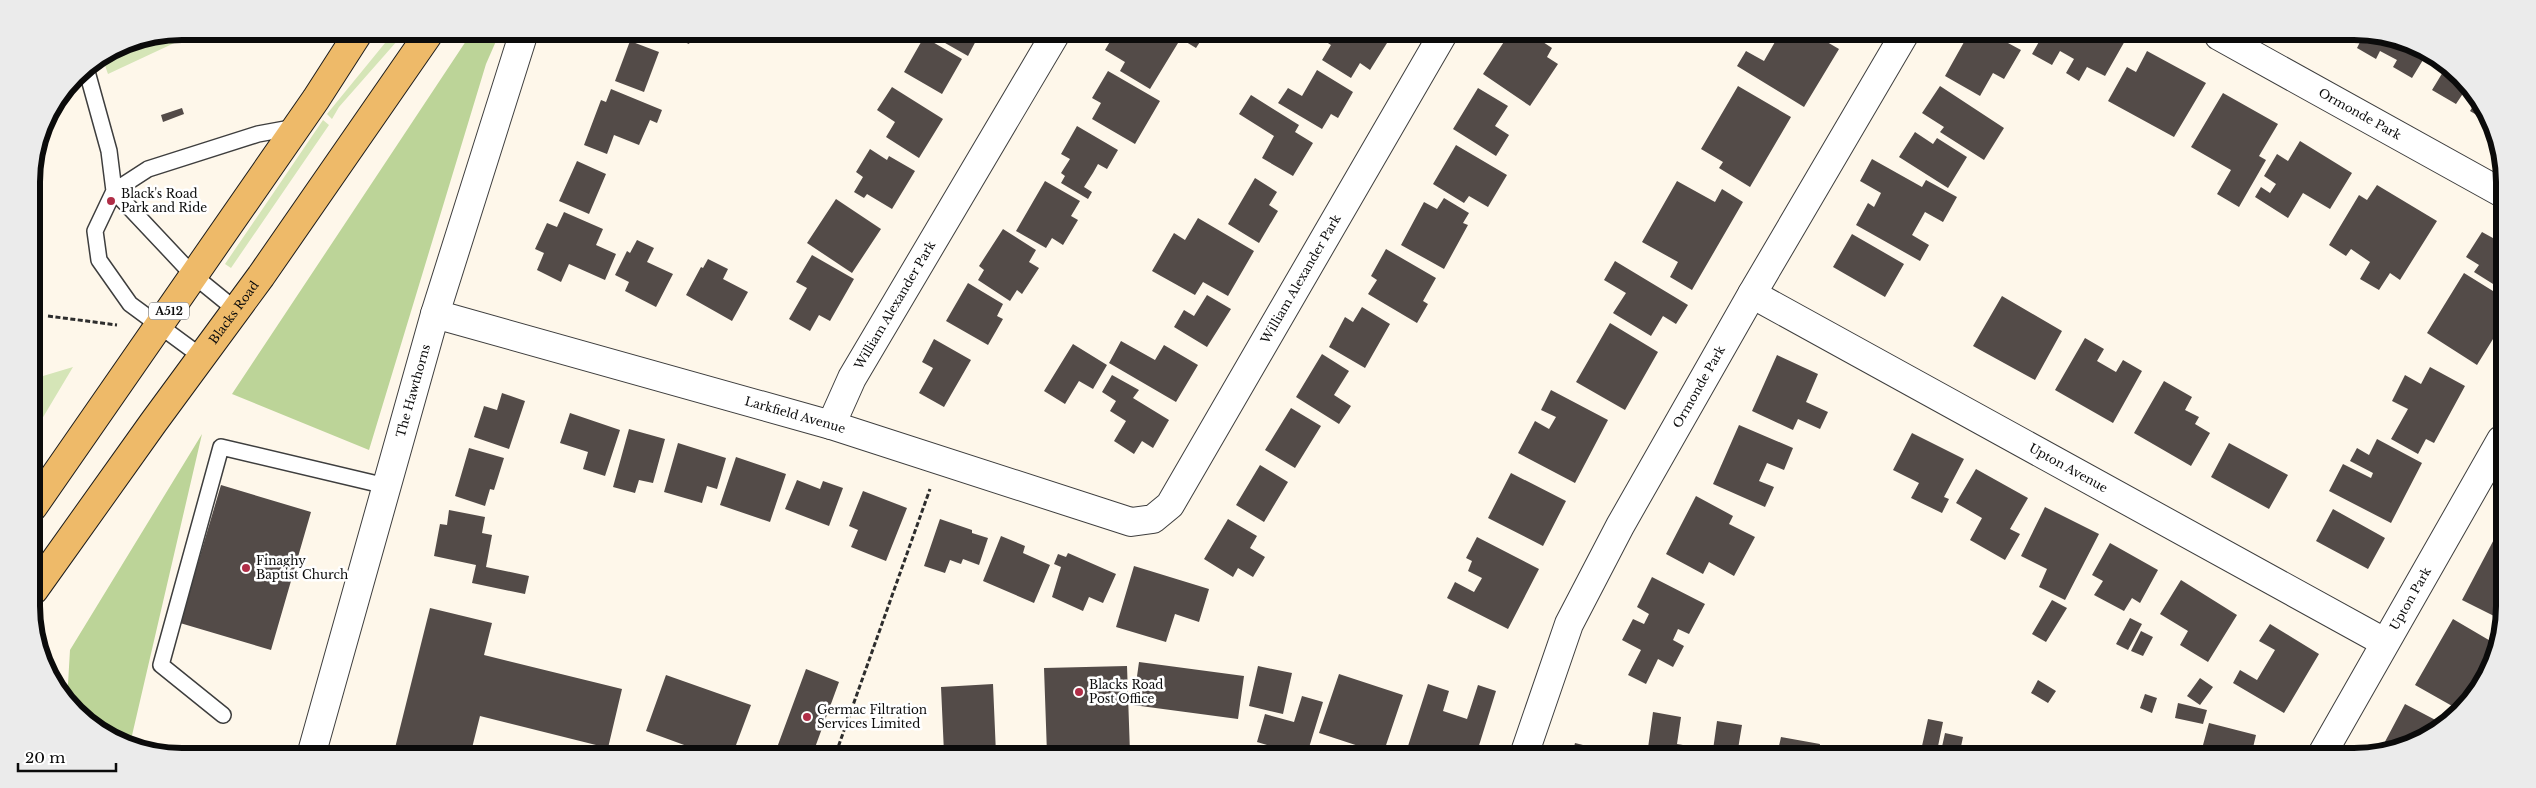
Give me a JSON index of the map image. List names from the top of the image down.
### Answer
{
  "streets": {
    "main road": ["A512", "Blacks Road"],
    "street": [
      "Ormonde Park",
      "William Alexander Park",
      "The Hawthorns",
      "Larkfield Avenue",
      "Upton Avenue",
      "Upton Park"
    ]
  },
  "crossings": [
    ["Ormonde Park", "Upton Avenue"],
    ["William Alexander Park", "Larkfield Avenue"],
    ["The Hawthorns", "Larkfield Avenue"],
    ["Upton Avenue", "Upton Park"]
  ],
  "places": [
    "Black's Road Park and Ride",
    "Finaghy Baptist Church",
    "Blacks Road Post Office",
    "Germac Filtration Services Limited"
  ],
  "scale_bar": "20 m"
}
